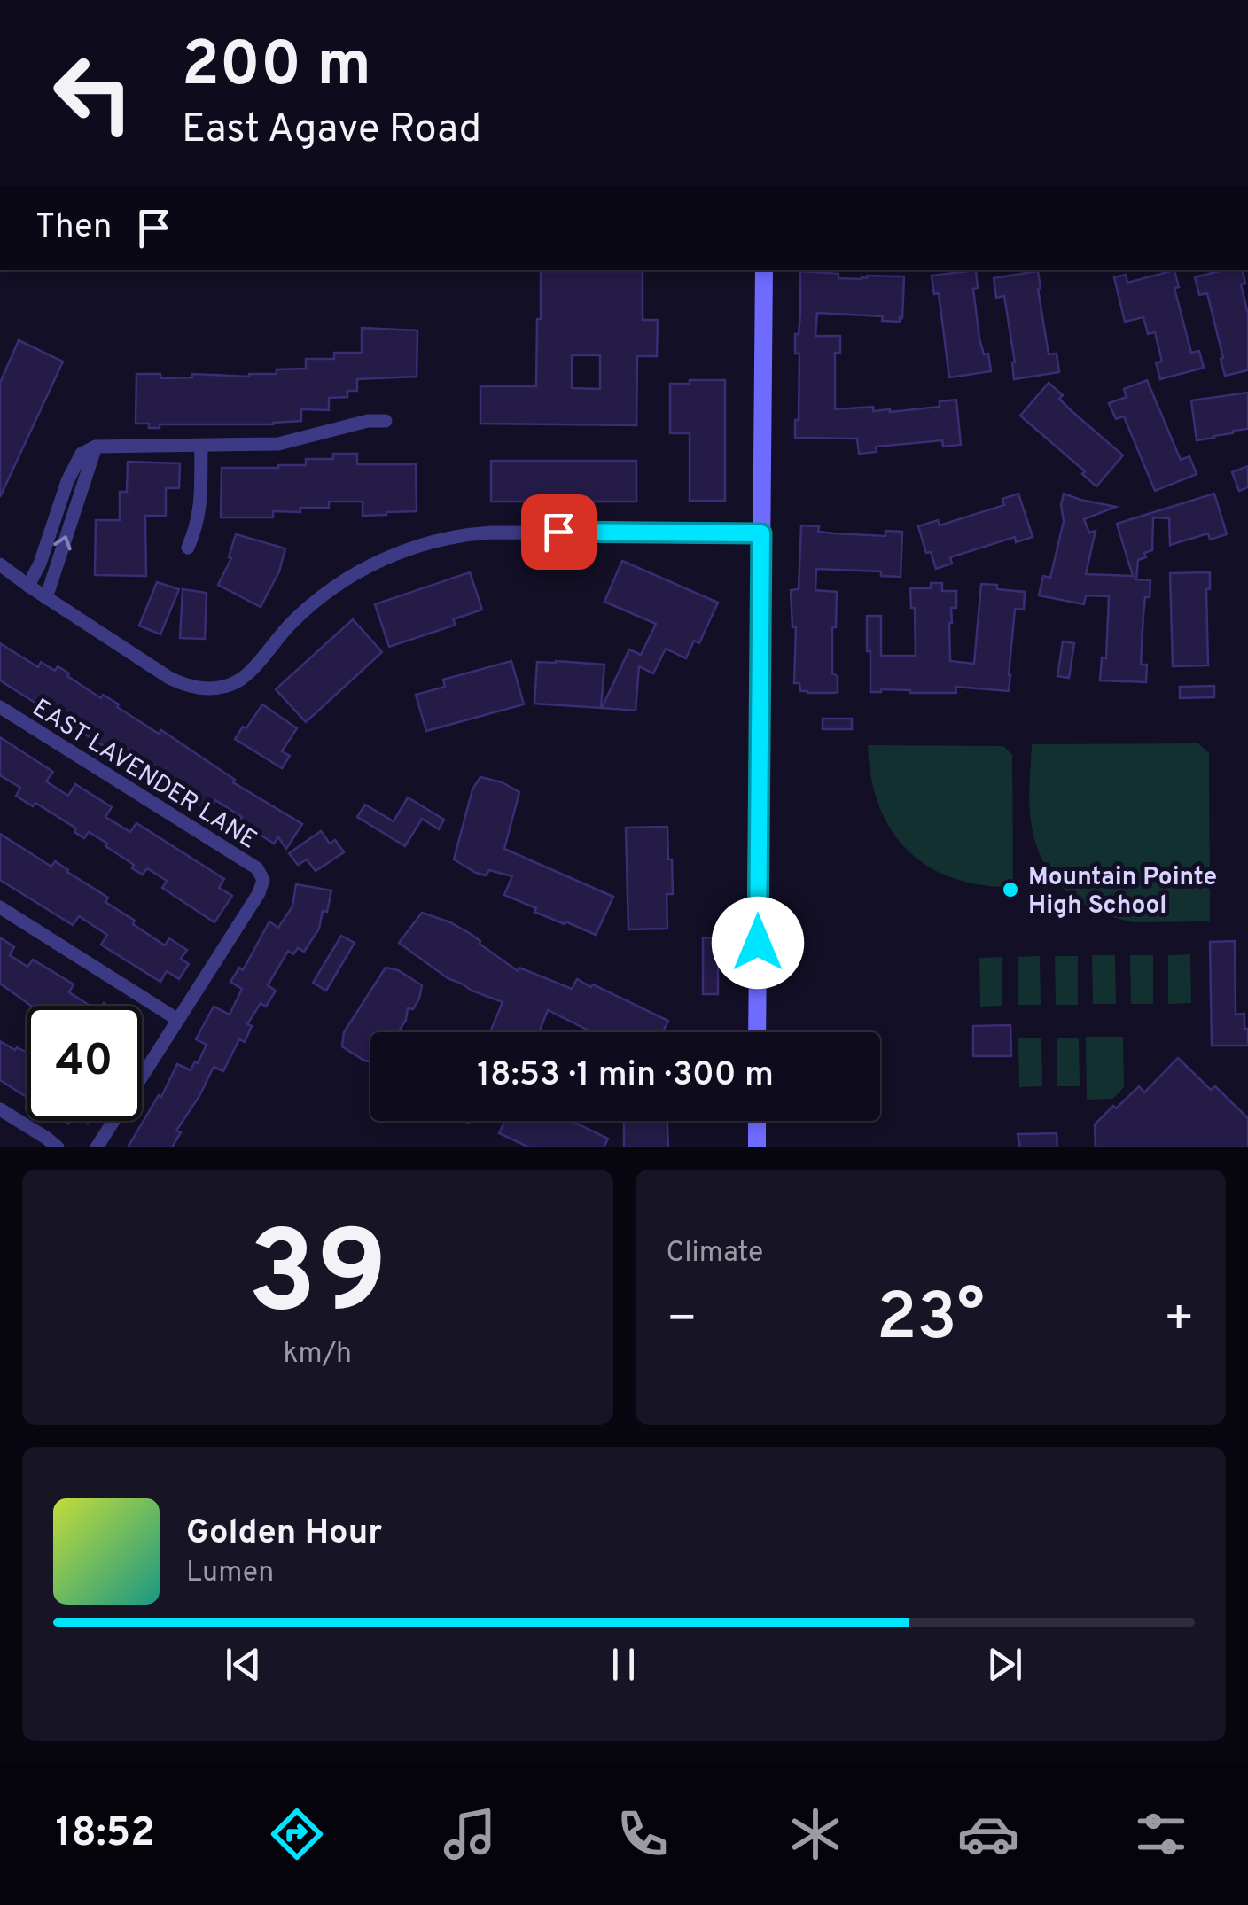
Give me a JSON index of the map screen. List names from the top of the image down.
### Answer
{
  "streets": {
    "street": ["EAST LAVENDER LANE"]
  },
  "places": ["Mountain Pointe High School"],
  "page": {
    "turn": ["200 m", "East Agave Road"],
    "then": "Then",
    "limit": "40",
    "trip": "18:53 · 1 min · 300 m",
    "tile": [
      ["39", "km/h"],
      "Climate"
    ],
    "heat": ["−", "23°", "+"],
    "song": ["Golden Hour", "Lumen"],
    "tabs": "18:52"
  }
}
